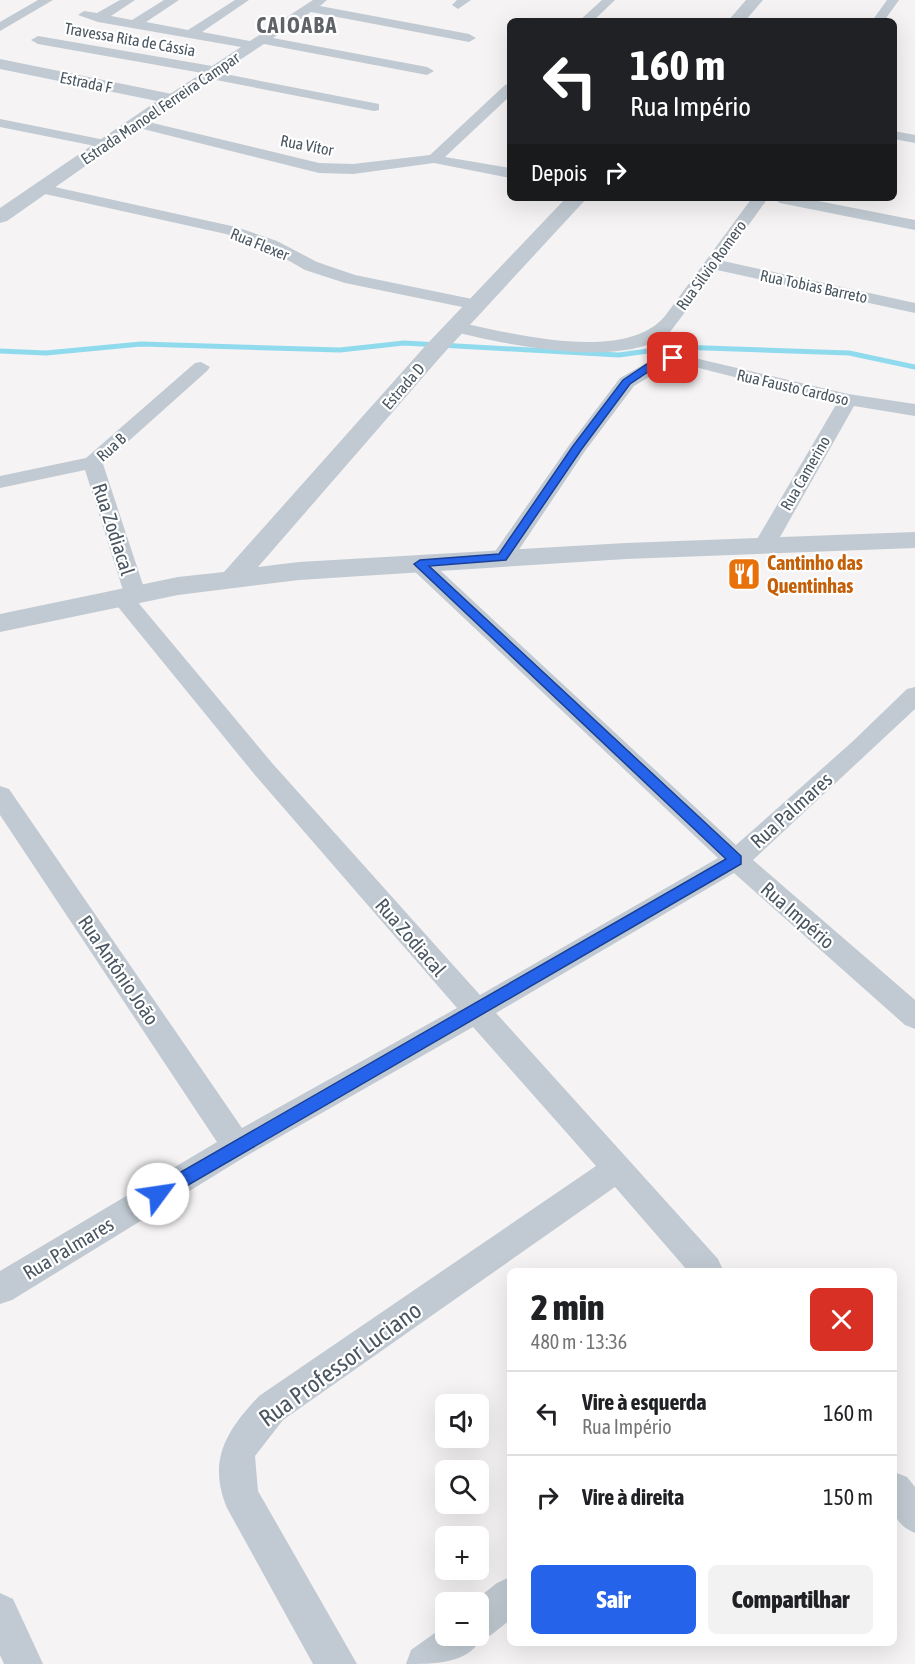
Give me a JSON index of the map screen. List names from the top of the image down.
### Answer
{
  "streets": {
    "street": [
      "Travessa Rita de Cássia",
      "Estrada F",
      "Estrada Manoel Ferreira Campar",
      "Rua Vítor",
      "Rua Flexer",
      "Rua Silvio Romero",
      "Rua Tobias Barreto",
      "Estrada D",
      "Rua Fausto Cardoso",
      "Rua B",
      "Rua Camerino",
      "Rua Zodiacal",
      "Rua Palmares",
      "Rua Império",
      "Rua Antônio João",
      "Rua Professor Luciano"
    ]
  },
  "crossings": [
    ["Travessa Rita de Cássia", "Estrada Manoel Ferreira Campar"],
    ["Estrada F", "Estrada Manoel Ferreira Campar"],
    ["Estrada Manoel Ferreira Campar", "Rua Vítor"],
    ["Estrada Manoel Ferreira Campar", "Rua Flexer"],
    ["Rua Flexer", "Estrada D"],
    ["Rua Silvio Romero", "Rua Tobias Barreto"],
    ["Rua Silvio Romero", "Estrada D"],
    ["Rua Fausto Cardoso", "Rua Camerino"],
    ["Rua B", "Rua Zodiacal"],
    ["Rua Zodiacal", "Rua Palmares"],
    ["Rua Zodiacal", "Rua Professor Luciano"],
    ["Rua Palmares", "Rua Império"],
    ["Rua Palmares", "Rua Antônio João"]
  ],
  "districts": ["CAIOABA"],
  "places": {
    "restaurant": ["Cantinho das Quentinhas"]
  },
  "page": {
    "turn": ["160 m", "Rua Império"],
    "then": "Depois",
    "heading": ["2 min", "480 m · 13:36"],
    "list": [
      {
        "name": "Vire à esquerda",
        "note": "Rua Império",
        "value": "160 m"
      },
      {
        "name": "Vire à direita",
        "value": "150 m"
      }
    ],
    "map_buttons": ["+", "−"],
    "buttons": ["Sair", "Compartilhar"]
  }
}
